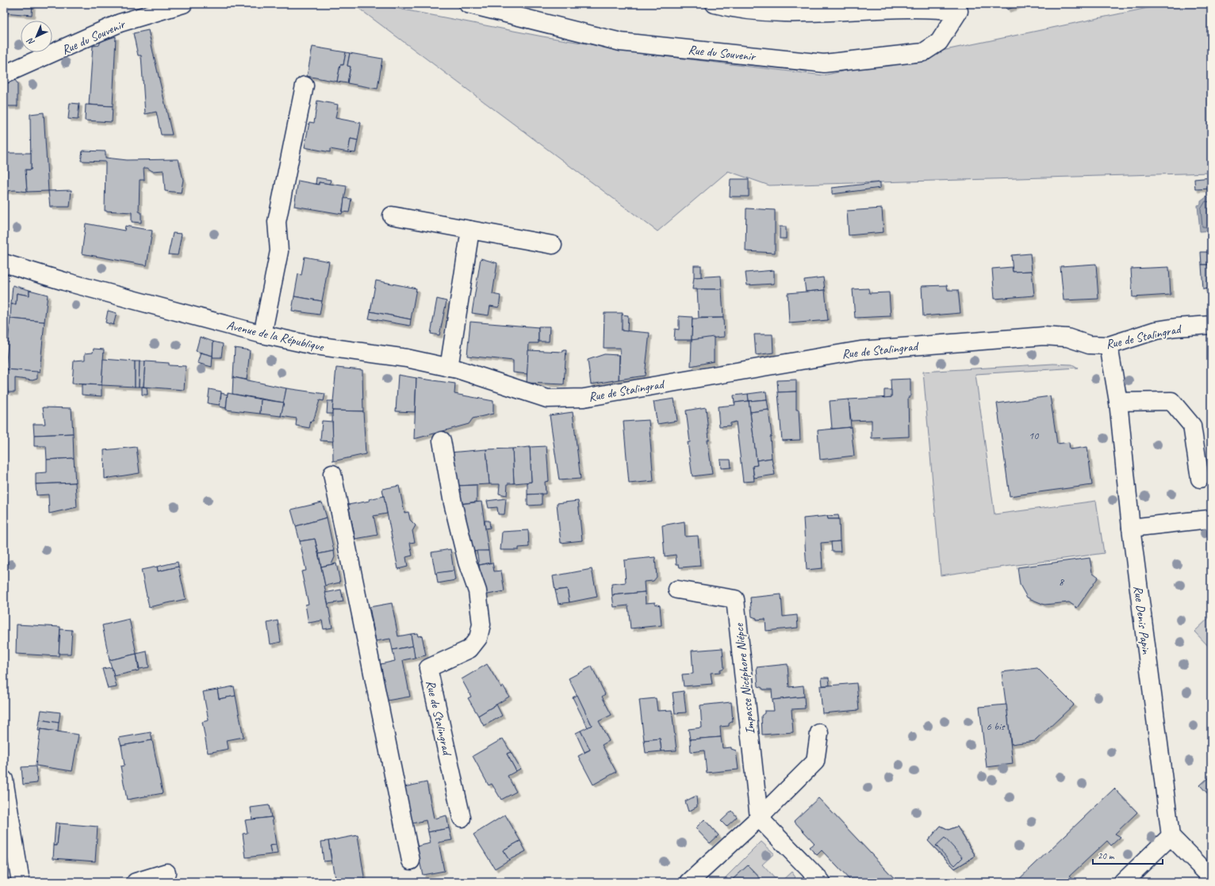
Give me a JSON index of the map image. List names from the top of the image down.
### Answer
{
  "streets": {
    "street": [
      "Rue du Souvenir",
      "Avenue de la République",
      "Rue de Stalingrad",
      "Rue Denis Papin",
      "Impasse Nicéphore Niépce"
    ]
  },
  "crossings": [
    ["Avenue de la République", "Rue de Stalingrad"],
    ["Rue de Stalingrad", "Rue Denis Papin"]
  ],
  "house_numbers": ["10", "8", "6 bis"],
  "scale_bar": "20 m",
  "north": "bottom left"
}
